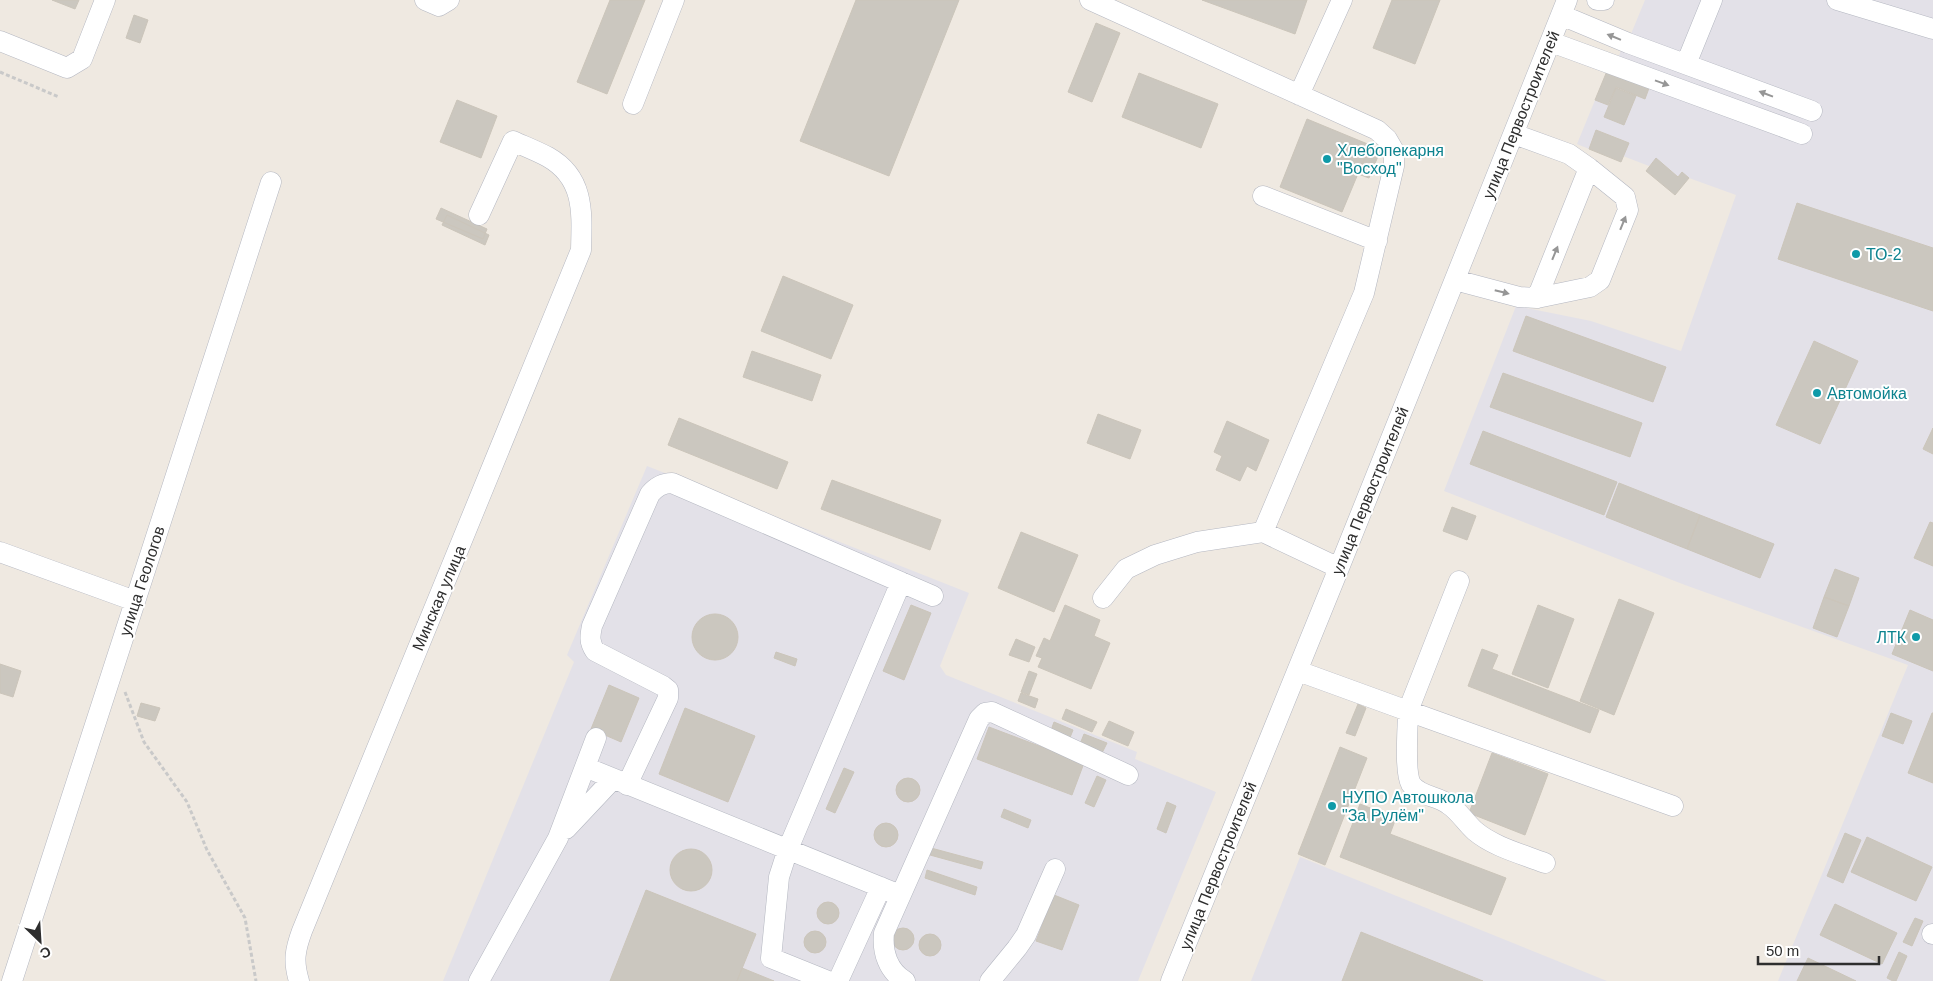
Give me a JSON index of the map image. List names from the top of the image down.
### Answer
{
  "streets": {
    "street": ["улица Первостроителей", "улица Геологов", "Минская улица"]
  },
  "places": [
    "Хлебопекарня \"Восход\"",
    "ТО-2",
    "Автомойка",
    "ЛТК",
    "НУПО Автошкола \"За Рулём\""
  ],
  "scale_bar": "50 m",
  "north": "bottom right"
}
